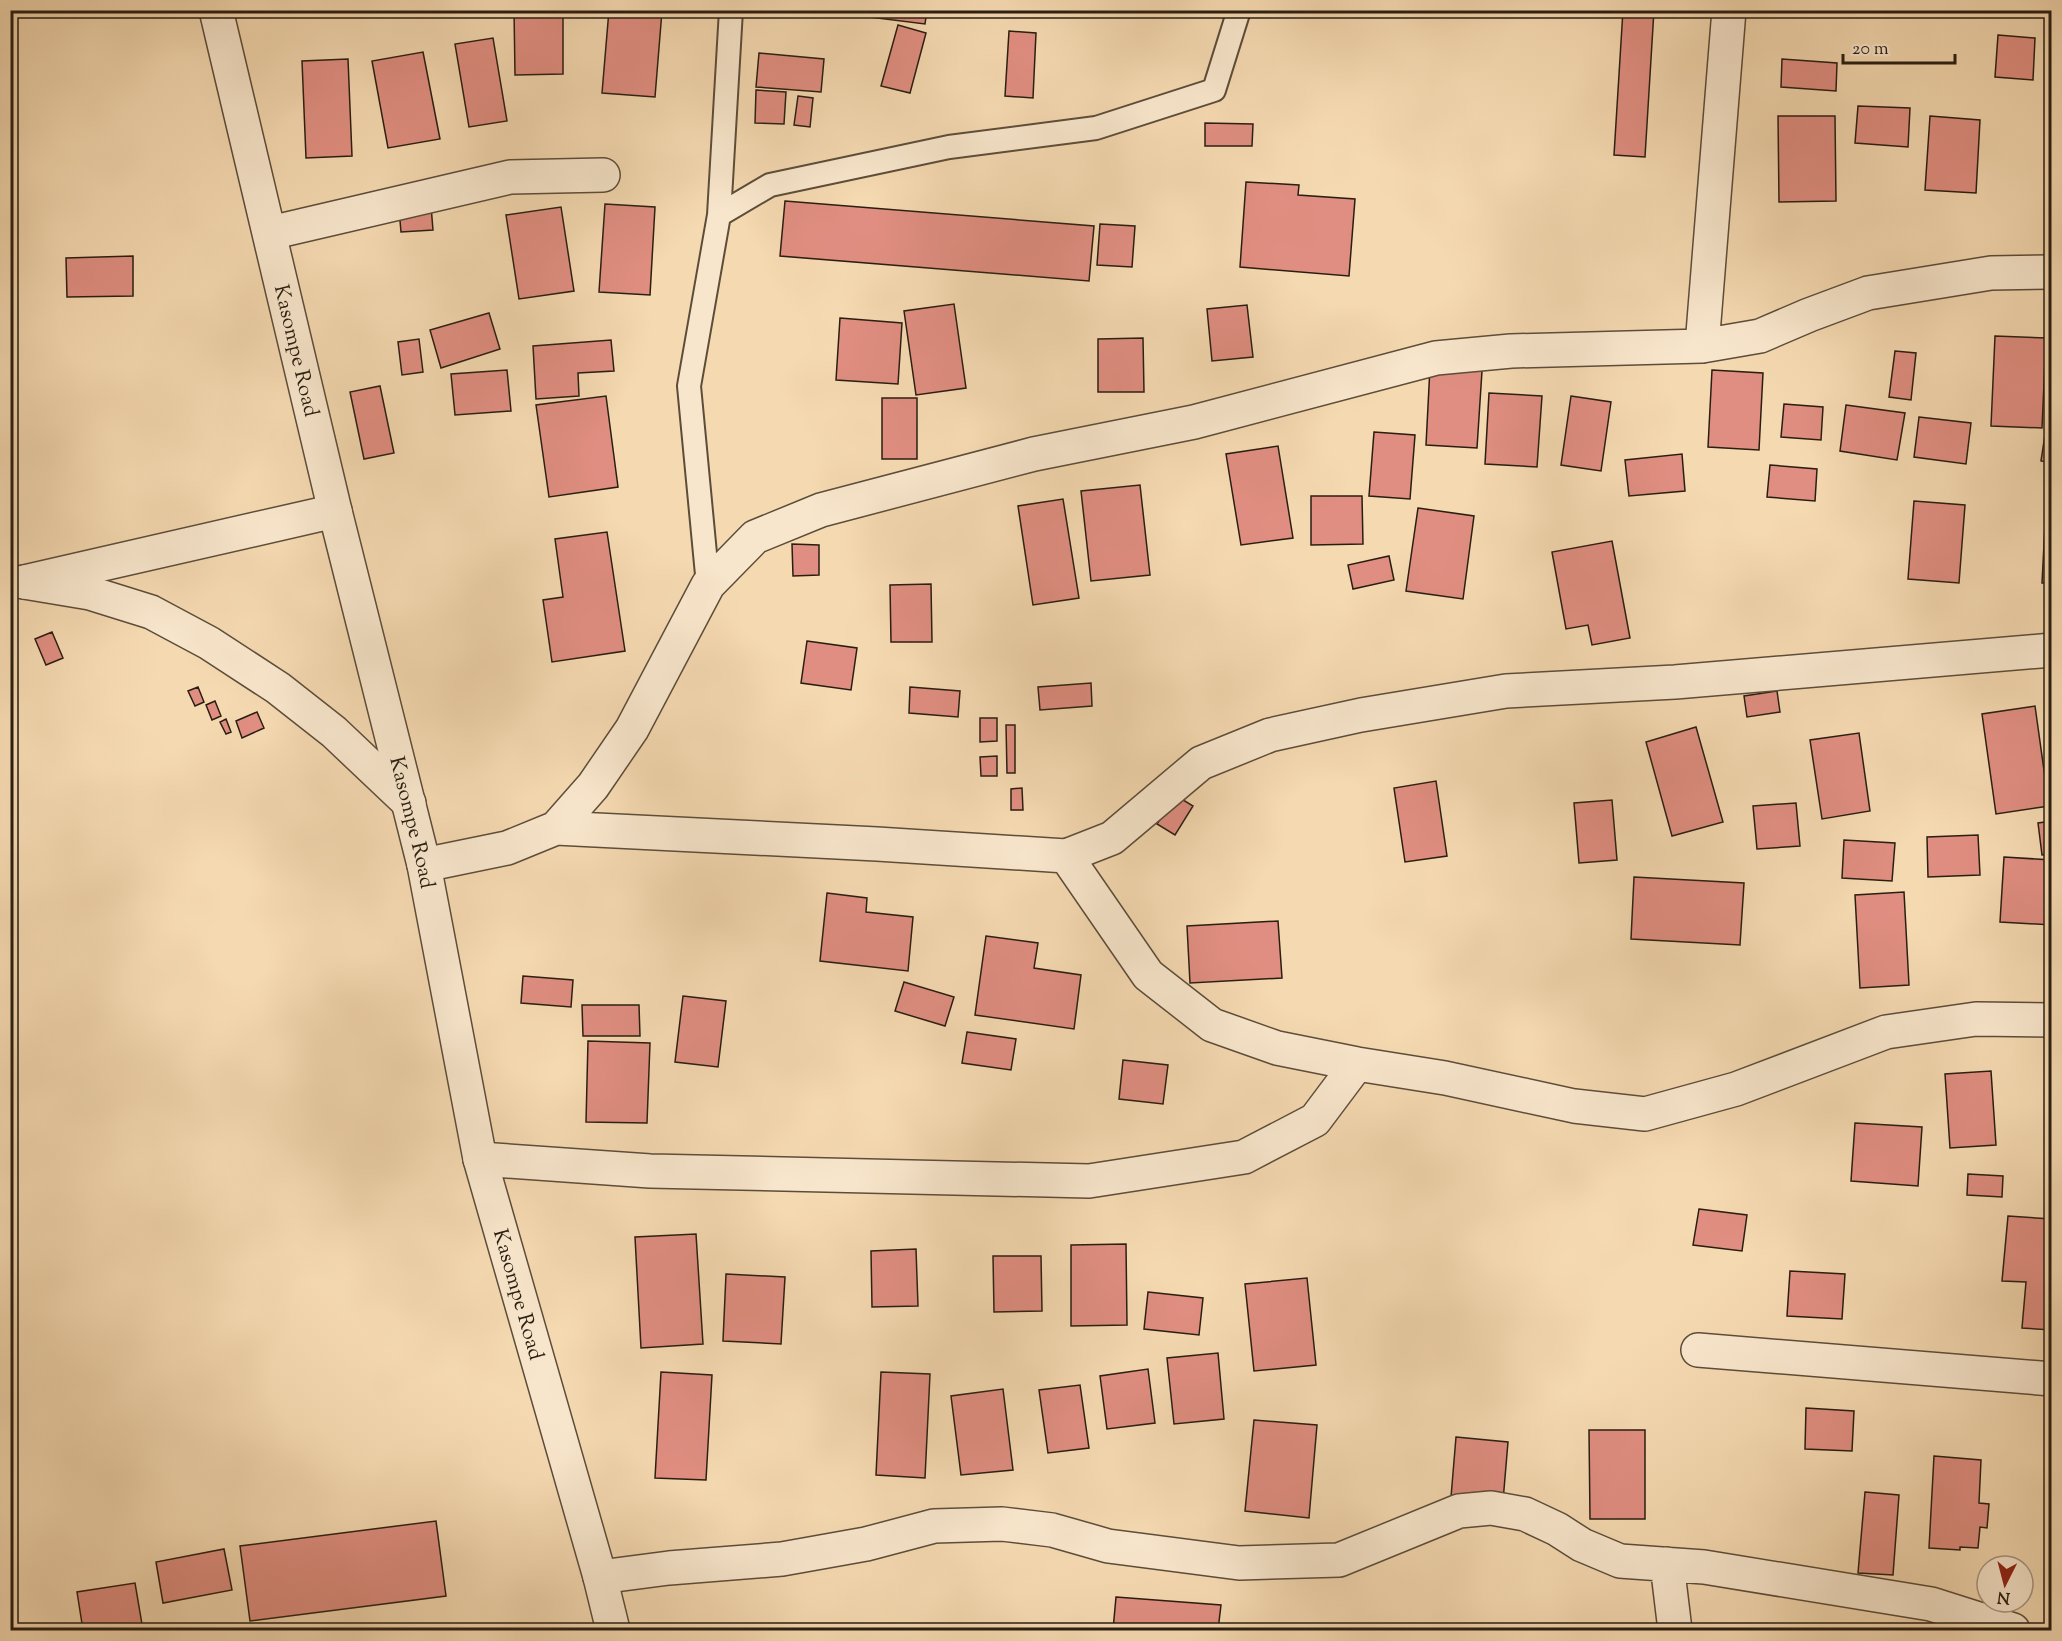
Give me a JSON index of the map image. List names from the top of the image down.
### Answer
{
  "streets": {
    "street": ["Kasompe Road"]
  },
  "scale_bar": "20 m",
  "north": "bottom"
}
